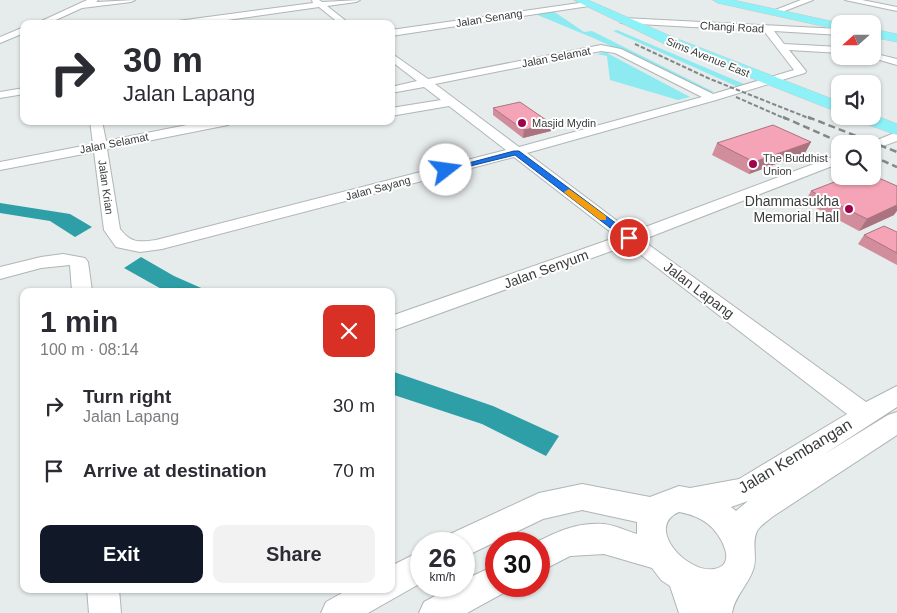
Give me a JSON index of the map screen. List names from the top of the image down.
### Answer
{
  "streets": {
    "main road": ["Changi Road", "Sims Avenue East"],
    "street": [
      "Jalan Senang",
      "Jalan Selamat",
      "Jalan Krian",
      "Jalan Sayang",
      "Jalan Senyum",
      "Jalan Lapang",
      "Jalan Kembangan"
    ]
  },
  "crossings": [
    ["Jalan Senang", "Sims Avenue East"],
    ["Changi Road", "Sims Avenue East"],
    ["Changi Road", "Jalan Sayang"],
    ["Jalan Selamat", "Jalan Krian"],
    ["Jalan Selamat", "Jalan Sayang"],
    ["Jalan Selamat", "Jalan Lapang"],
    ["Sims Avenue East", "Jalan Sayang"],
    ["Jalan Krian", "Jalan Sayang"],
    ["Jalan Sayang", "Jalan Lapang"],
    ["Jalan Senyum", "Jalan Lapang"],
    ["Jalan Lapang", "Jalan Kembangan"]
  ],
  "places": ["Masjid Mydin", "The Buddhist Union", "Dhammasukha Memorial Hall"],
  "north": "left",
  "page": {
    "turn": ["30 m", "Jalan Lapang"],
    "heading": ["1 min", "100 m · 08:14"],
    "list": [
      {
        "name": "Turn right",
        "note": "Jalan Lapang",
        "value": "30 m"
      },
      {
        "name": "Arrive at destination",
        "value": "70 m"
      }
    ],
    "buttons": ["Exit", "Share"],
    "speed": "26 km/h",
    "limit": "30"
  }
}
